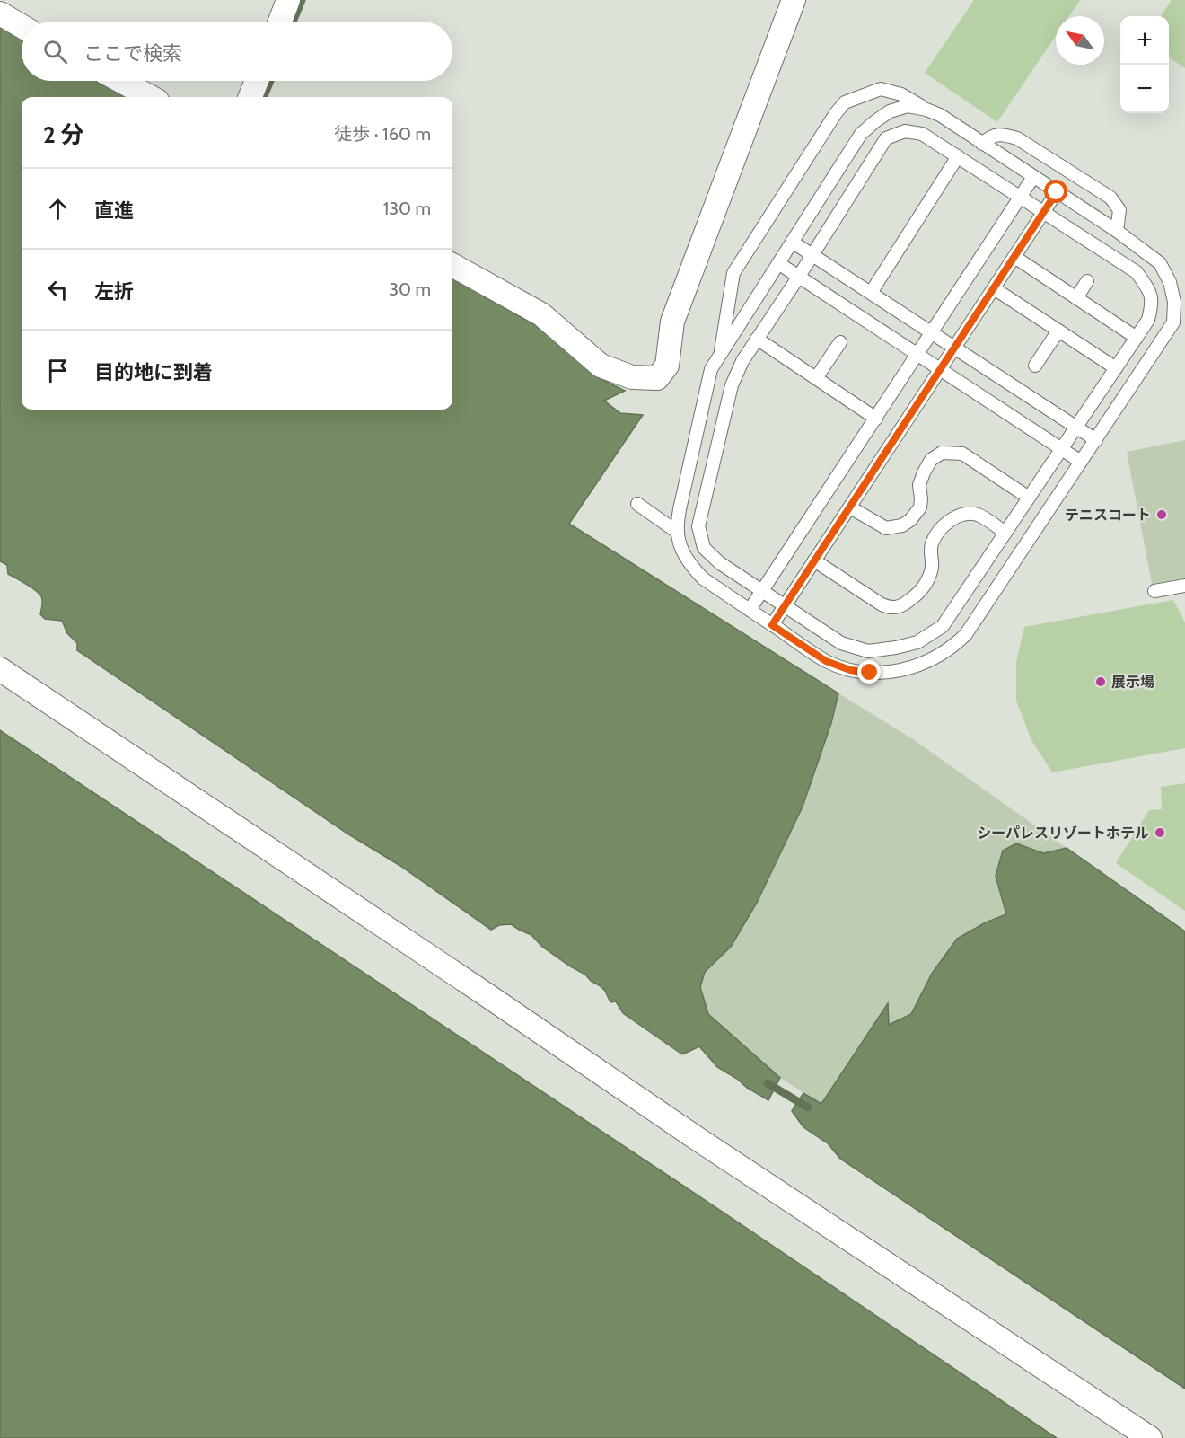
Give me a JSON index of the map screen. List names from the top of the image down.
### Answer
{
  "places": ["テニスコート", "展示場", "シーパレスリゾートホテル"],
  "north": "top left",
  "page": {
    "map_buttons": ["+", "−"],
    "search": "ここで検索",
    "heading": ["2 分", "徒歩 · 160 m"],
    "list": [
      ["直進", "130 m"],
      ["左折", "30 m"],
      "目的地に到着"
    ]
  }
}
